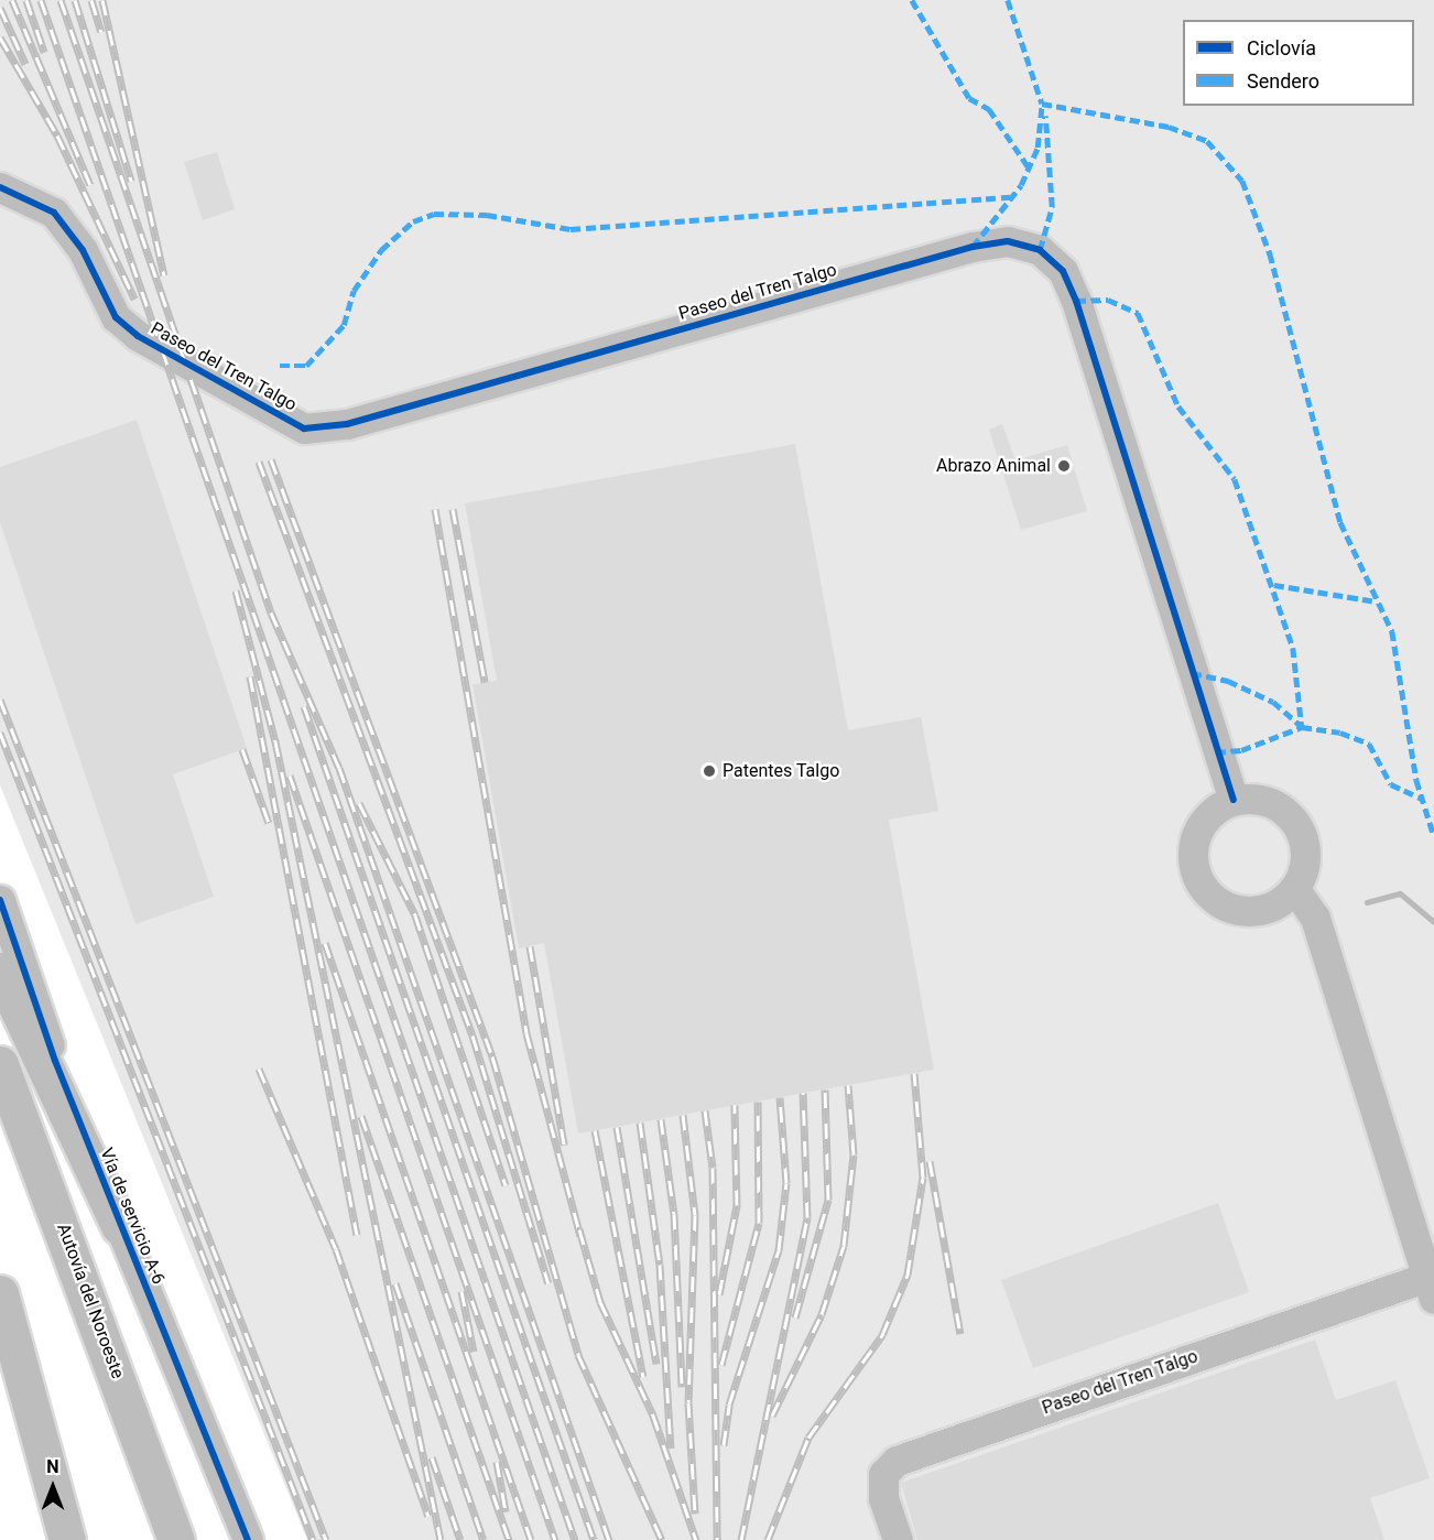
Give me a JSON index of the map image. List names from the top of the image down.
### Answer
{
  "streets": {
    "highway": ["Autovía del Noroeste"],
    "street": ["Paseo del Tren Talgo", "Vía de servicio A-6"]
  },
  "places": ["Abrazo Animal", "Patentes Talgo"],
  "legend": ["Ciclovía", "Sendero"],
  "north": "top"
}
